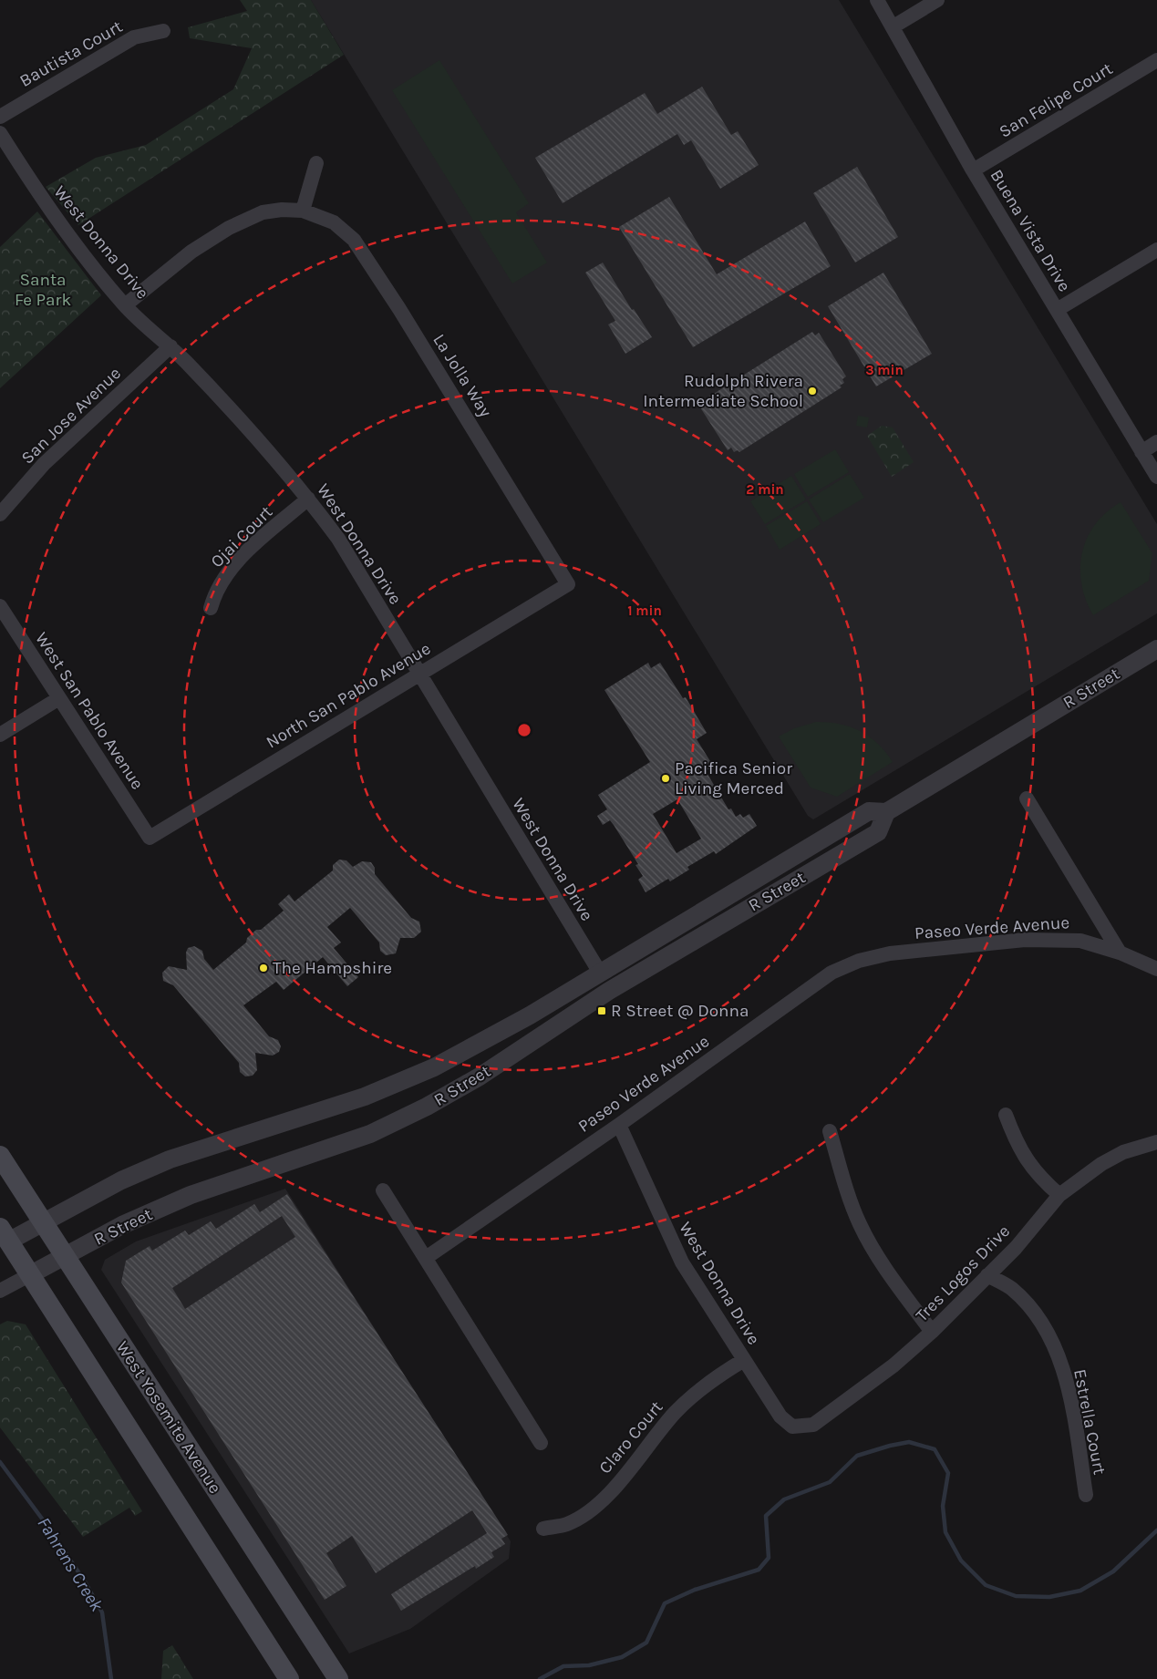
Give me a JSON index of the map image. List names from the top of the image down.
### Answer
{
  "streets": {
    "main road": ["West Yosemite Avenue"],
    "street": [
      "Bautista Court",
      "San Felipe Court",
      "Buena Vista Drive",
      "West Donna Drive",
      "La Jolla Way",
      "San Jose Avenue",
      "Ojai Court",
      "R Street",
      "North San Pablo Avenue",
      "West San Pablo Avenue",
      "Paseo Verde Avenue",
      "Tres Logos Drive",
      "Estrella Court",
      "Claro Court"
    ]
  },
  "crossings": [
    ["San Felipe Court", "Buena Vista Drive"],
    ["West Donna Drive", "La Jolla Way"],
    ["West Donna Drive", "San Jose Avenue"],
    ["West Donna Drive", "Ojai Court"],
    ["West Donna Drive", "R Street"],
    ["West Donna Drive", "North San Pablo Avenue"],
    ["West Donna Drive", "Paseo Verde Avenue"],
    ["West Donna Drive", "Tres Logos Drive"],
    ["West Donna Drive", "Claro Court"],
    ["La Jolla Way", "North San Pablo Avenue"],
    ["R Street", "West Yosemite Avenue"],
    ["North San Pablo Avenue", "West San Pablo Avenue"],
    ["Tres Logos Drive", "Estrella Court"]
  ],
  "water": ["Fahrens Creek"],
  "parks": ["Santa Fe Park"],
  "places": {
    "other": ["Rudolph Rivera Intermediate School", "Pacifica Senior Living Merced", "The Hampshire"],
    "transit": ["R Street @ Donna"]
  },
  "rings": ["3 min", "2 min", "1 min"]
}
